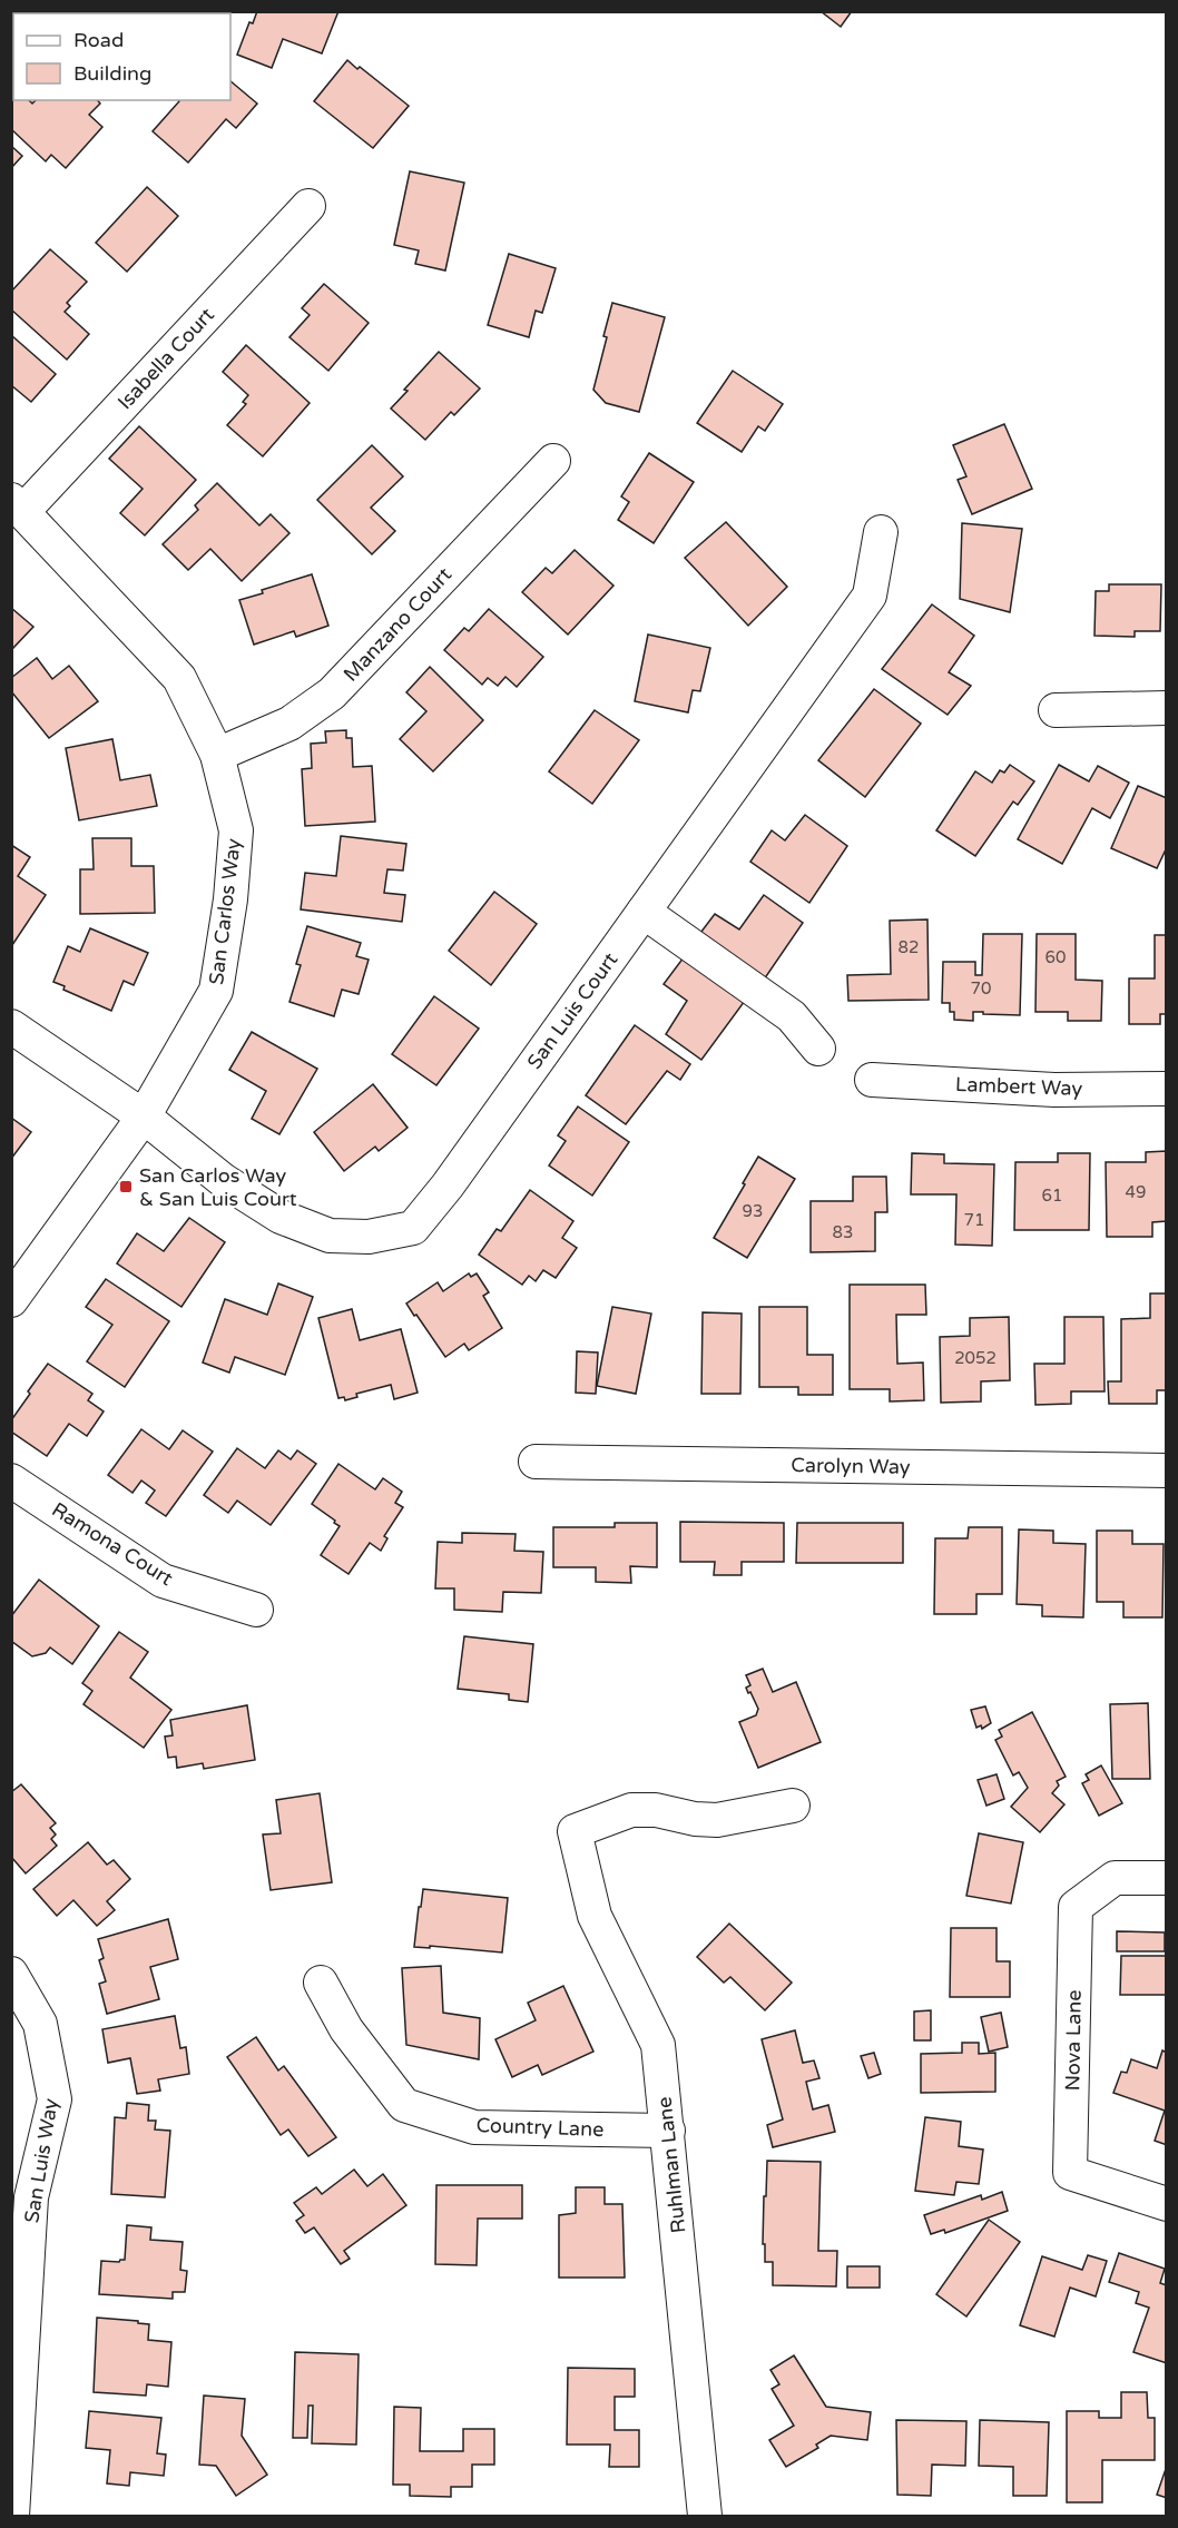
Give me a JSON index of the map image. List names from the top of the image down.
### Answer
{
  "streets": {
    "street": [
      "Isabella Court",
      "Manzano Court",
      "San Carlos Way",
      "San Luis Court",
      "Lambert Way",
      "Carolyn Way",
      "Ramona Court",
      "Nova Lane",
      "Country Lane",
      "San Luis Way",
      "Ruhlman Lane"
    ]
  },
  "crossings": [
    ["Isabella Court", "San Carlos Way"],
    ["Manzano Court", "San Carlos Way"],
    ["San Carlos Way", "San Luis Court"],
    ["Country Lane", "Ruhlman Lane"]
  ],
  "places": {
    "transit": ["San Carlos Way & San Luis Court"]
  },
  "house_numbers": [
    "82",
    "60",
    "70",
    "49",
    "61",
    "93",
    "71",
    "83",
    "2052"
  ],
  "legend": ["Road", "Building"]
}
